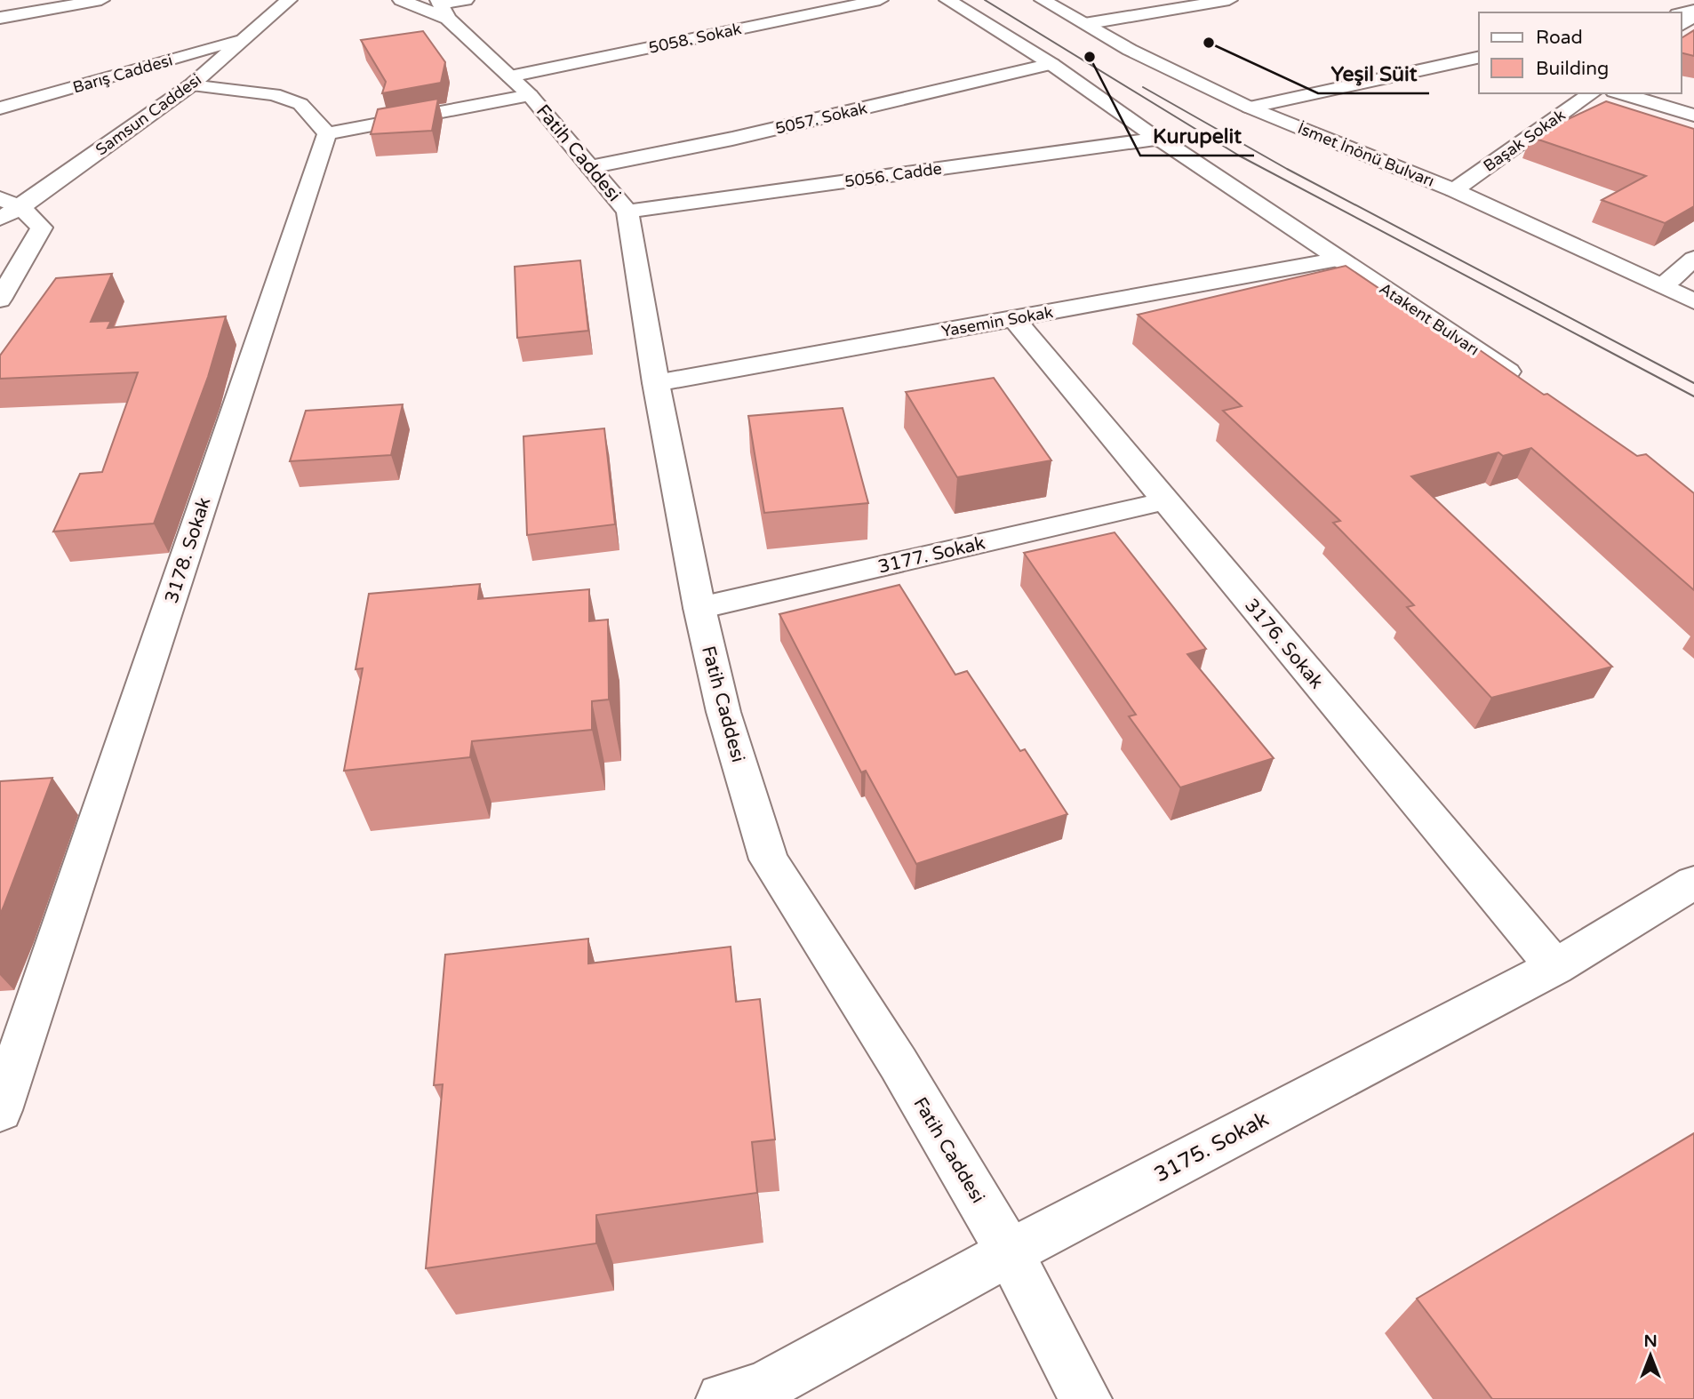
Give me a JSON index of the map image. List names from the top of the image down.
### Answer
{
  "streets": {
    "street": [
      "5058. Sokak",
      "Barış Caddesi",
      "Samsun Caddesi",
      "5057. Sokak",
      "Başak Sokak",
      "Fatih Caddesi",
      "İsmet İnönü Bulvarı",
      "5056. Cadde",
      "Atakent Bulvarı",
      "Yasemin Sokak",
      "3178. Sokak",
      "3177. Sokak",
      "3176. Sokak",
      "3175. Sokak"
    ]
  },
  "crossings": [
    ["5058. Sokak", "Fatih Caddesi"],
    ["5058. Sokak", "3178. Sokak"],
    ["Barış Caddesi", "Samsun Caddesi"],
    ["5057. Sokak", "Fatih Caddesi"],
    ["Başak Sokak", "İsmet İnönü Bulvarı"],
    ["Fatih Caddesi", "5056. Cadde"],
    ["Fatih Caddesi", "Yasemin Sokak"],
    ["Fatih Caddesi", "3177. Sokak"],
    ["Fatih Caddesi", "3175. Sokak"],
    ["5056. Cadde", "Atakent Bulvarı"],
    ["Atakent Bulvarı", "Yasemin Sokak"],
    ["Yasemin Sokak", "3176. Sokak"],
    ["3177. Sokak", "3176. Sokak"],
    ["3176. Sokak", "3175. Sokak"]
  ],
  "places": ["Yeşil Süit", "Kurupelit"],
  "legend": ["Road", "Building"],
  "north": "top"
}
